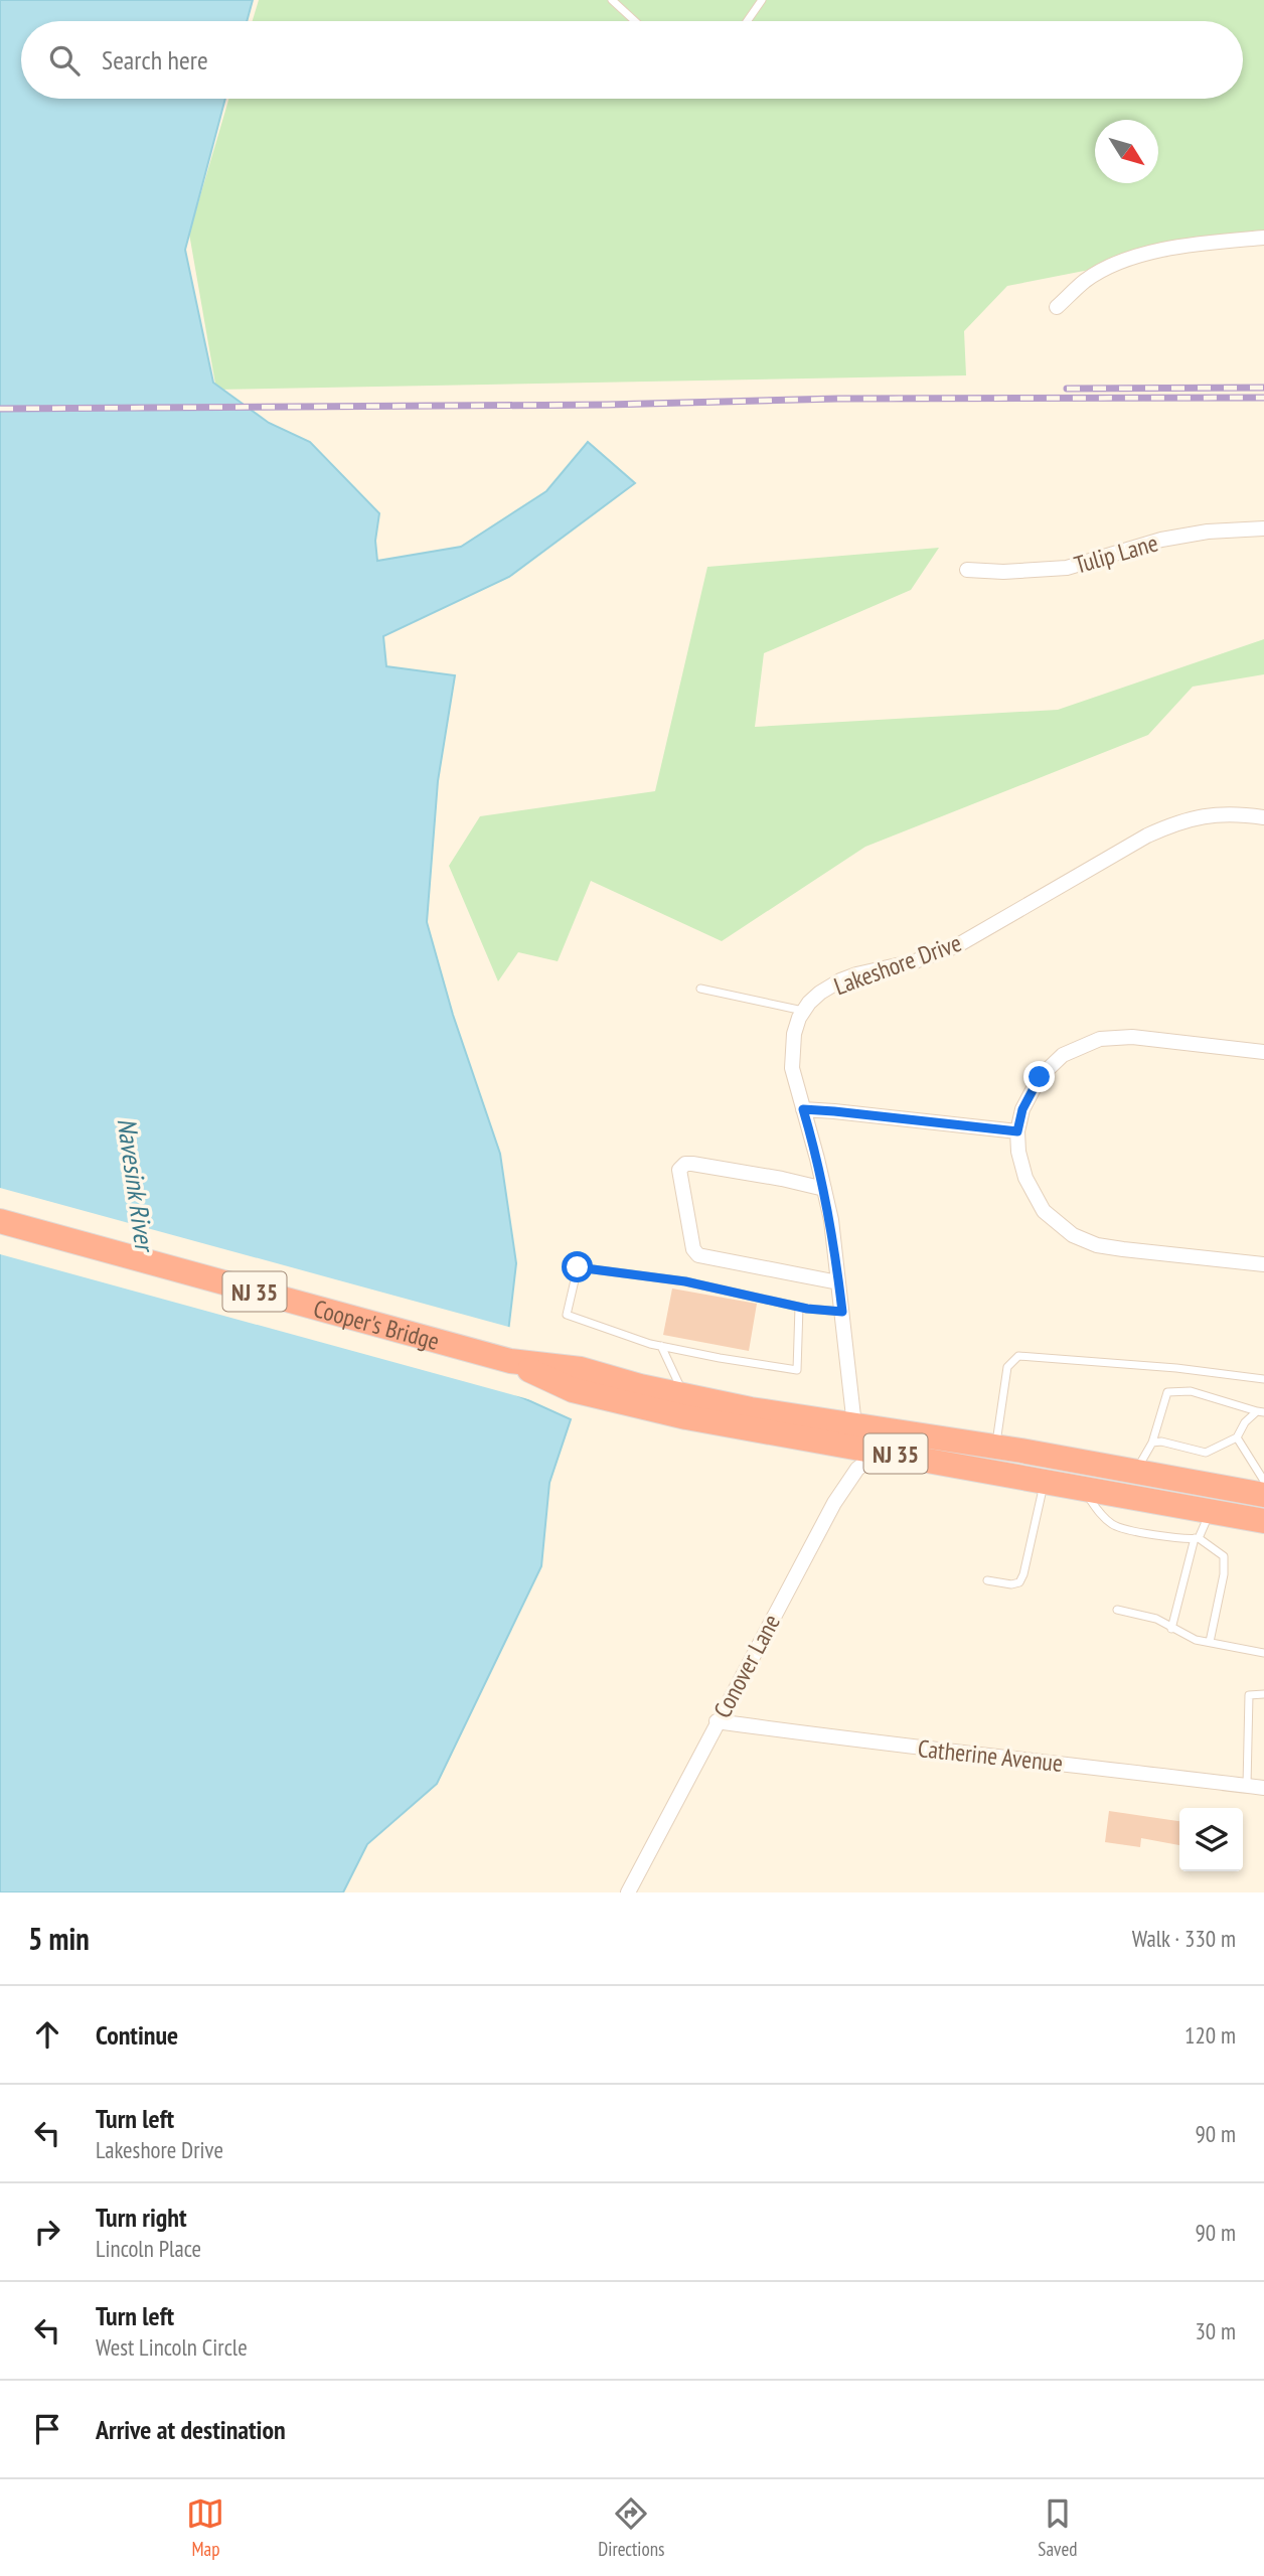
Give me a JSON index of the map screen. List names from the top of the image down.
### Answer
{
  "streets": {
    "highway": ["NJ 35", "Cooper's Bridge"],
    "street": [
      "Tulip Lane",
      "Lakeshore Drive",
      "Conover Lane",
      "Catherine Avenue"
    ]
  },
  "crossings": [
    ["NJ 35", "Cooper's Bridge"],
    ["NJ 35", "Conover Lane"],
    ["Conover Lane", "Catherine Avenue"]
  ],
  "water": ["Navesink River"],
  "north": "bottom right",
  "page": {
    "search": "Search here",
    "heading": ["5 min", "Walk · 330 m"],
    "list": [
      ["Continue", "120 m"],
      ["Turn left", "Lakeshore Drive", "90 m"],
      ["Turn right", "Lincoln Place", "90 m"],
      ["Turn left", "West Lincoln Circle", "30 m"],
      "Arrive at destination"
    ],
    "nav": ["Map", "Directions", "Saved"]
  }
}
